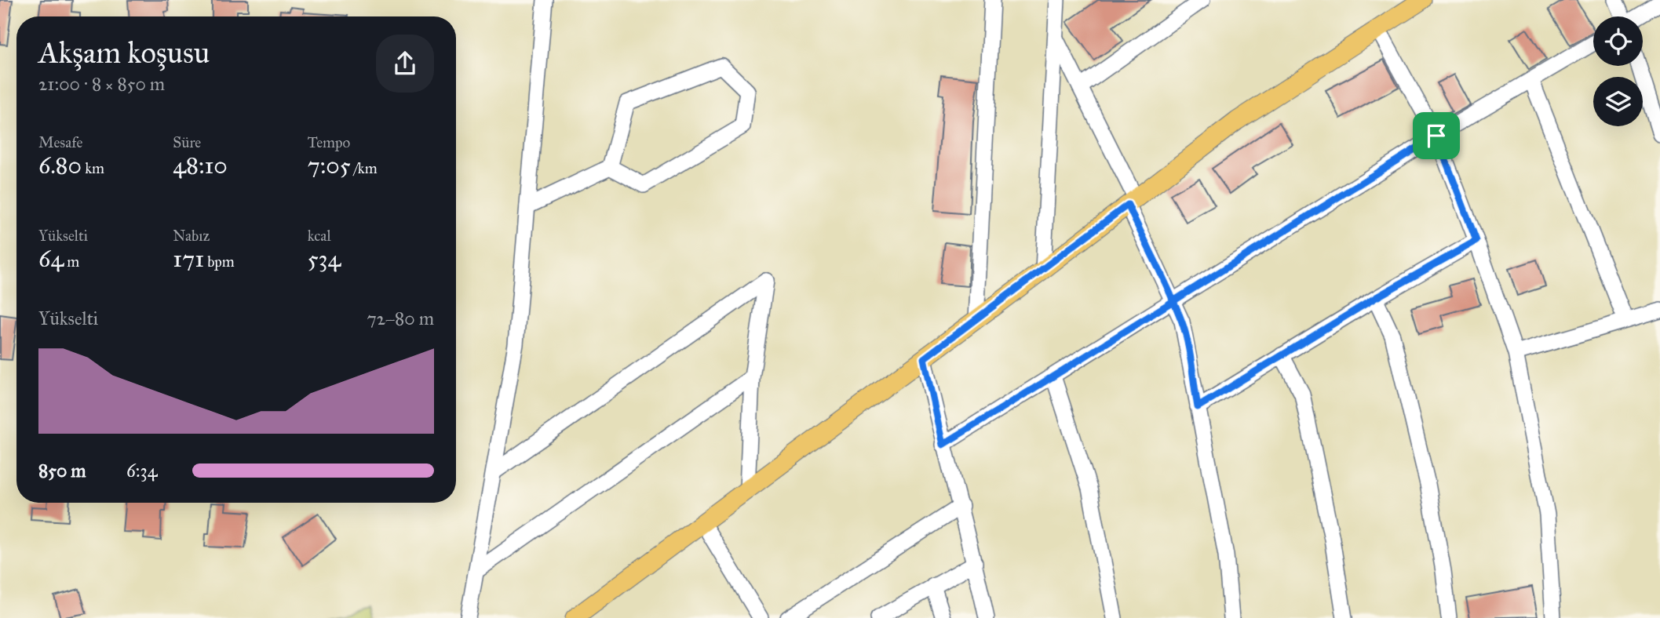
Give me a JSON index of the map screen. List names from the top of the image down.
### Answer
{
  "page": {
    "heading": ["Akşam koşusu", "21:00 · 8 × 850 m"],
    "stats": [
      ["Mesafe", "6.80 km"],
      ["Süre", "48:10"],
      ["Tempo", "7:05 /km"],
      ["Yükselti", "64 m"],
      ["Nabız", "171 bpm"],
      ["kcal", "534"]
    ],
    "chart": ["Yükselti", "72–80 m"],
    "list": [
      {
        "name": "850 m",
        "note": "6:34"
      }
    ]
  }
}
